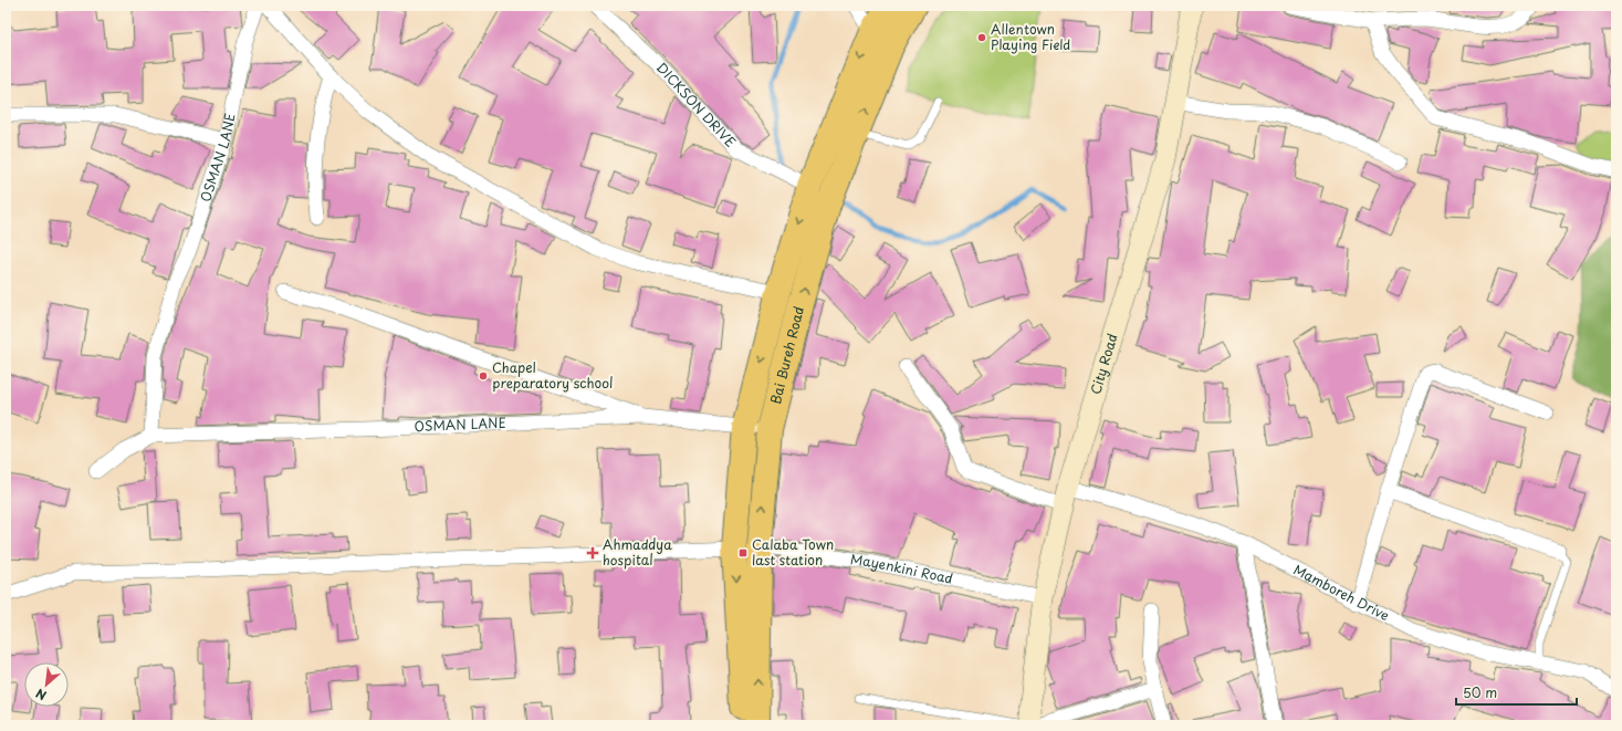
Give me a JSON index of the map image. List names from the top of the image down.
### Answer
{
  "streets": {
    "highway": ["Bai Bureh Road"],
    "main road": ["City Road"],
    "street": [
      "DICKSON DRIVE",
      "OSMAN LANE",
      "Mayenkini Road",
      "Mamboreh Drive"
    ]
  },
  "crossings": [
    ["DICKSON DRIVE", "Bai Bureh Road"],
    ["OSMAN LANE", "Bai Bureh Road"],
    ["Bai Bureh Road", "Mayenkini Road"],
    ["City Road", "Mayenkini Road"],
    ["City Road", "Mamboreh Drive"]
  ],
  "places": {
    "other": ["Allentown Playing Field", "Chapel preparatory school"],
    "health": ["Ahmaddya hospital"],
    "transit": ["Calaba Town last station"]
  },
  "scale_bar": "50 m",
  "north": "bottom left"
}
